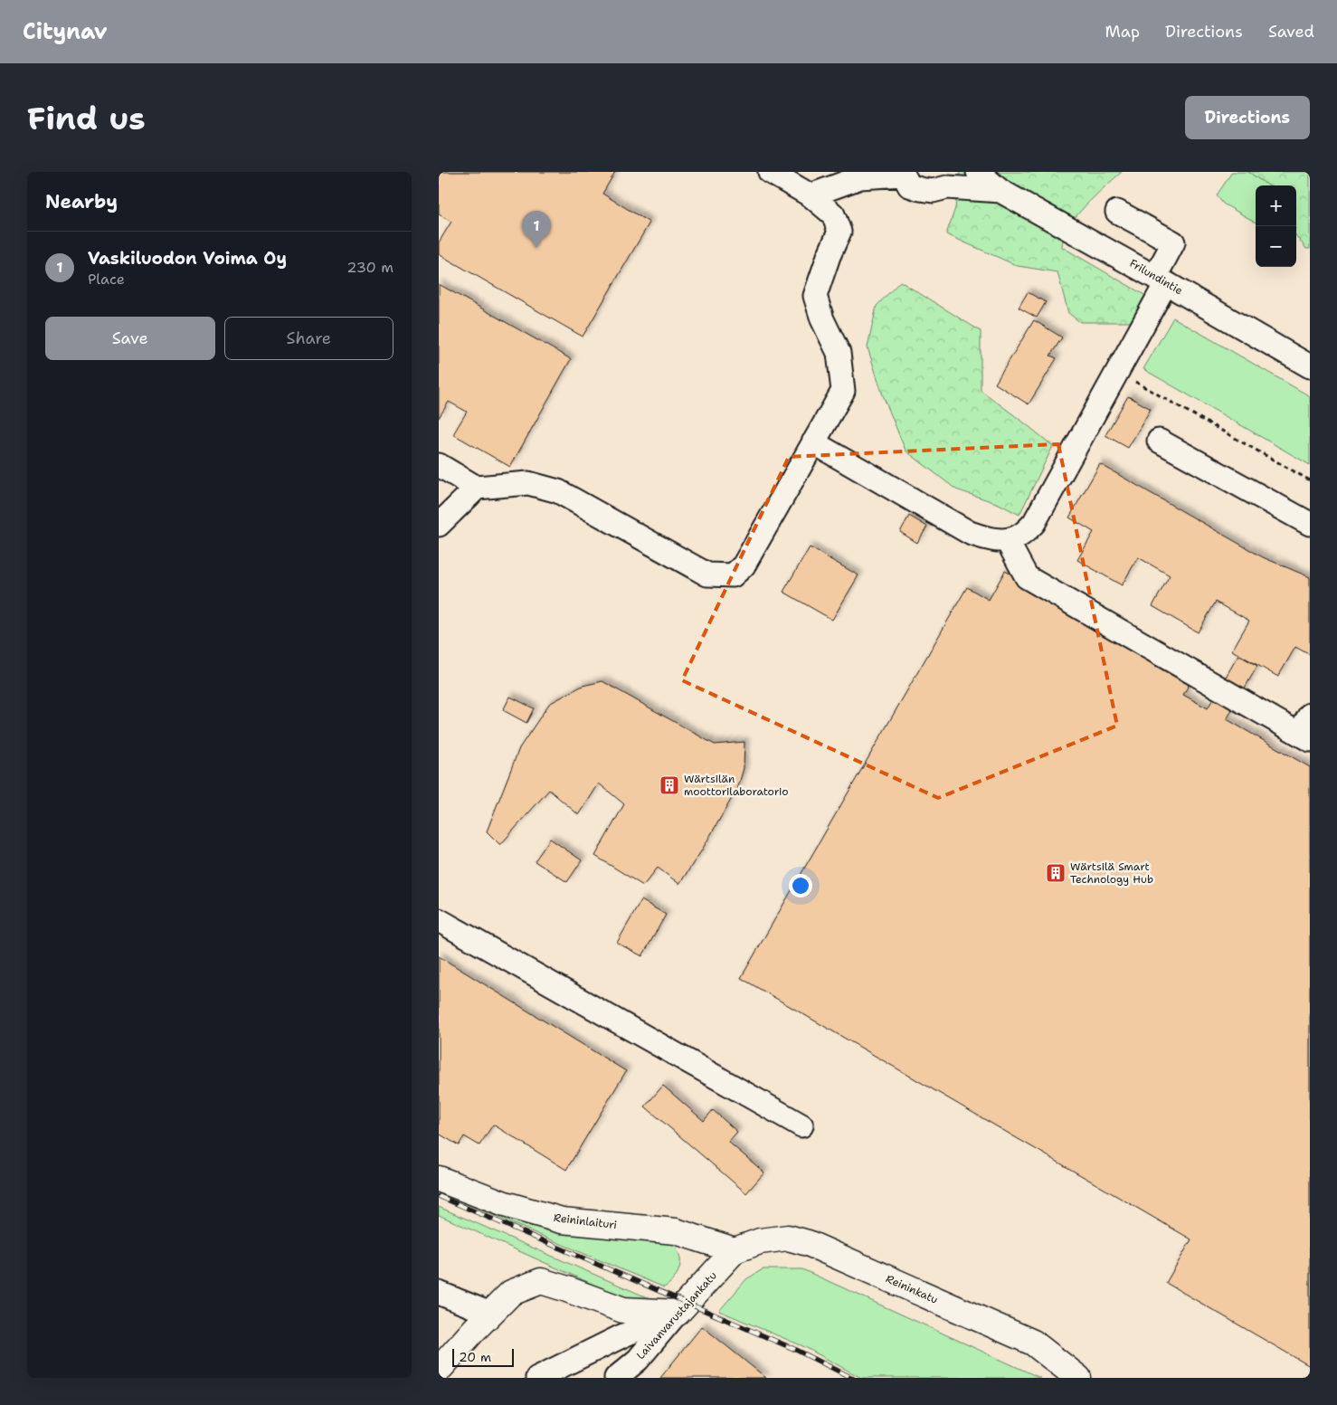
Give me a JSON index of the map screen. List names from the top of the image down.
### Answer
{
  "streets": {
    "main road": ["Reininlaituri", "Reininkatu", "Laivanvarustajankatu"],
    "street": ["Frilundintie"]
  },
  "crossings": [
    ["Reininlaituri", "Reininkatu"],
    ["Reininlaituri", "Laivanvarustajankatu"],
    ["Reininkatu", "Laivanvarustajankatu"]
  ],
  "places": {
    "building": ["Wärtsilän moottorilaboratorio", "Wärtsilä Smart Technology Hub"]
  },
  "scale_bar": "20 m",
  "page": {
    "header": "Citynav",
    "nav": ["Map", "Directions", "Saved"],
    "buttons": [
      "Directions",
      ["Save", "Share"]
    ],
    "title": "Find us",
    "heading": "Nearby",
    "map_buttons": ["+", "−"],
    "pins": "1",
    "list": [
      {
        "mark": "1",
        "name": "Vaskiluodon Voima Oy",
        "note": "Place",
        "value": "230 m"
      }
    ],
    "scale": "20 m"
  }
}
